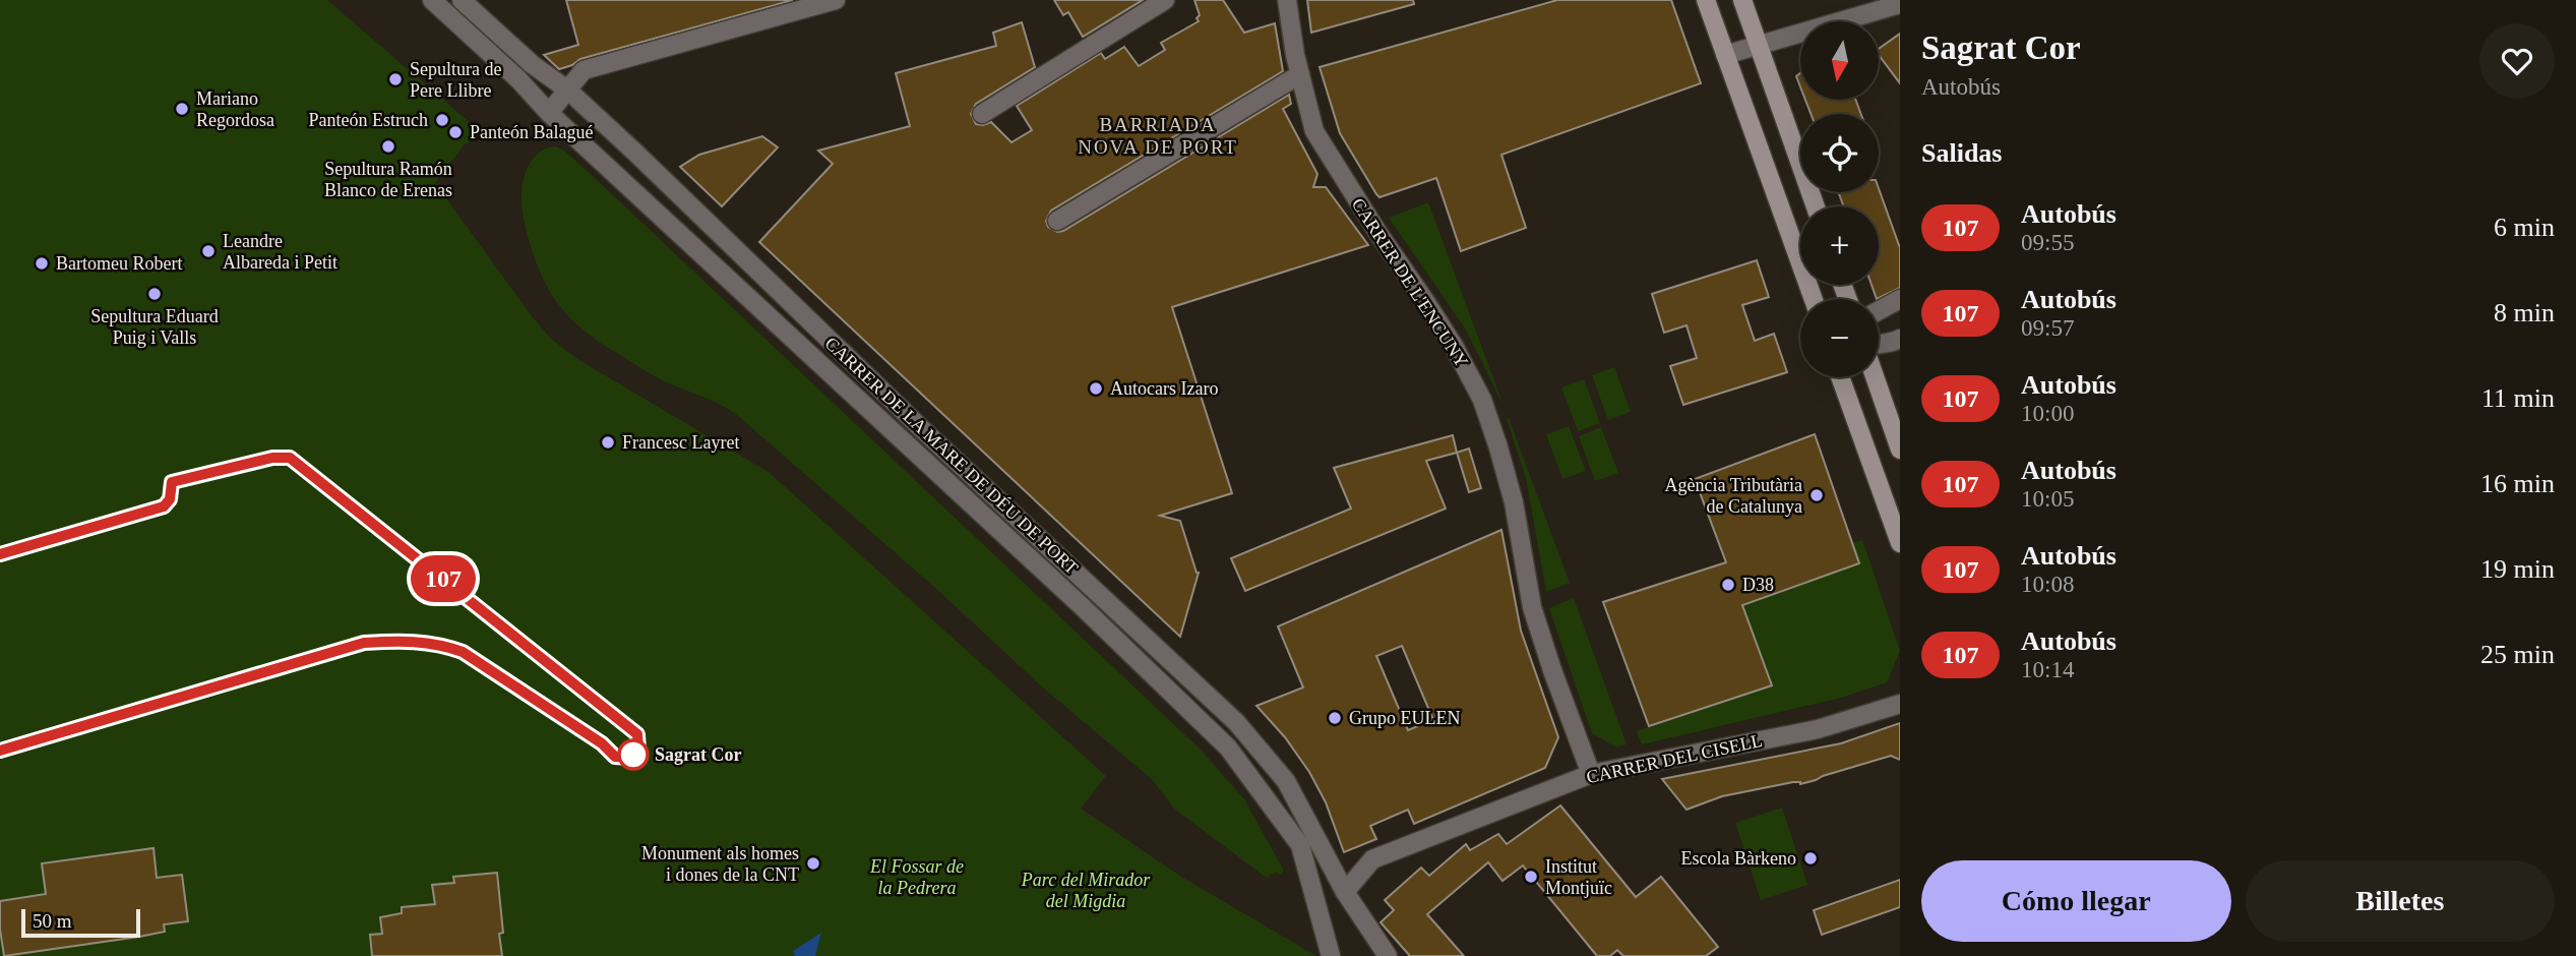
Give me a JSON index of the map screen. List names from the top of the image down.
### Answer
{
  "streets": {
    "street": ["CARRER DE L'ENCUNY", "CARRER DE LA MARE DE DÉU DE PORT", "CARRER DEL CISELL"]
  },
  "crossings": [
    ["CARRER DE L'ENCUNY", "CARRER DEL CISELL"],
    ["CARRER DE LA MARE DE DÉU DE PORT", "CARRER DEL CISELL"]
  ],
  "districts": ["BARRIADA NOVA DE PORT"],
  "parks": ["El Fossar de la Pedrera", "Parc del Mirador del Migdia"],
  "places": [
    "Sepultura de Pere Llibre",
    "Mariano Regordosa",
    "Panteón Estruch",
    "Panteón Balagué",
    "Sepultura Ramón Blanco de Erenas",
    "Leandre Albareda i Petit",
    "Bartomeu Robert",
    "Sepultura Eduard Puig i Valls",
    "Autocars Izaro",
    "Francesc Layret",
    "Agència Tributària de Catalunya",
    "D38",
    "Grupo EULEN",
    "Sagrat Cor",
    "Escola Bàrkeno",
    "Monument als homes i dones de la CNT",
    "Institut Montjuïc"
  ],
  "lines": ["bus line 107"],
  "scale_bar": "50 m",
  "north": "bottom",
  "page": {
    "on_map": "107",
    "heading": [
      ["Sagrat Cor", "Autobús"],
      "Salidas"
    ],
    "map_buttons": ["+", "−"],
    "list": [
      {
        "mark": "107",
        "name": "Autobús",
        "note": "09:55",
        "value": "6 min"
      },
      {
        "mark": "107",
        "name": "Autobús",
        "note": "09:57",
        "value": "8 min"
      },
      {
        "mark": "107",
        "name": "Autobús",
        "note": "10:00",
        "value": "11 min"
      },
      {
        "mark": "107",
        "name": "Autobús",
        "note": "10:05",
        "value": "16 min"
      },
      {
        "mark": "107",
        "name": "Autobús",
        "note": "10:08",
        "value": "19 min"
      },
      {
        "mark": "107",
        "name": "Autobús",
        "note": "10:14",
        "value": "25 min"
      }
    ],
    "buttons": ["Cómo llegar", "Billetes"],
    "scale": "50 m"
  }
}
